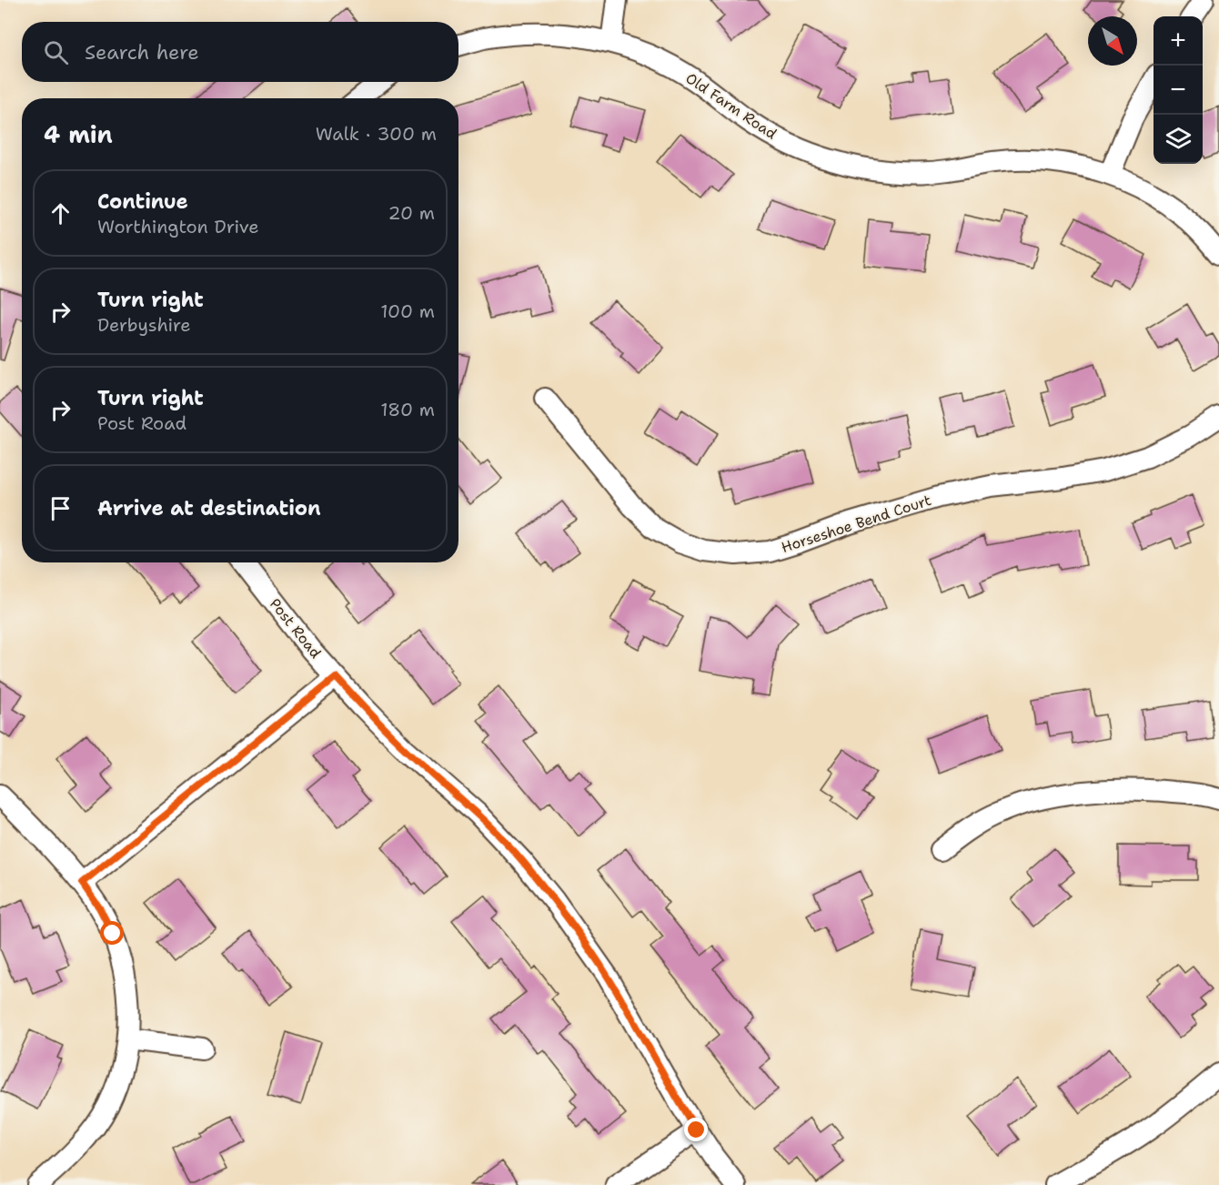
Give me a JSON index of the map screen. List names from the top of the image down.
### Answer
{
  "streets": {
    "street": ["Old Farm Road", "Horseshoe Bend Court", "Post Road"]
  },
  "north": "bottom right",
  "page": {
    "map_buttons": ["+", "−"],
    "search": "Search here",
    "heading": ["4 min", "Walk · 300 m"],
    "list": [
      ["Continue", "Worthington Drive", "20 m"],
      ["Turn right", "Derbyshire", "100 m"],
      ["Turn right", "Post Road", "180 m"],
      "Arrive at destination"
    ]
  }
}
